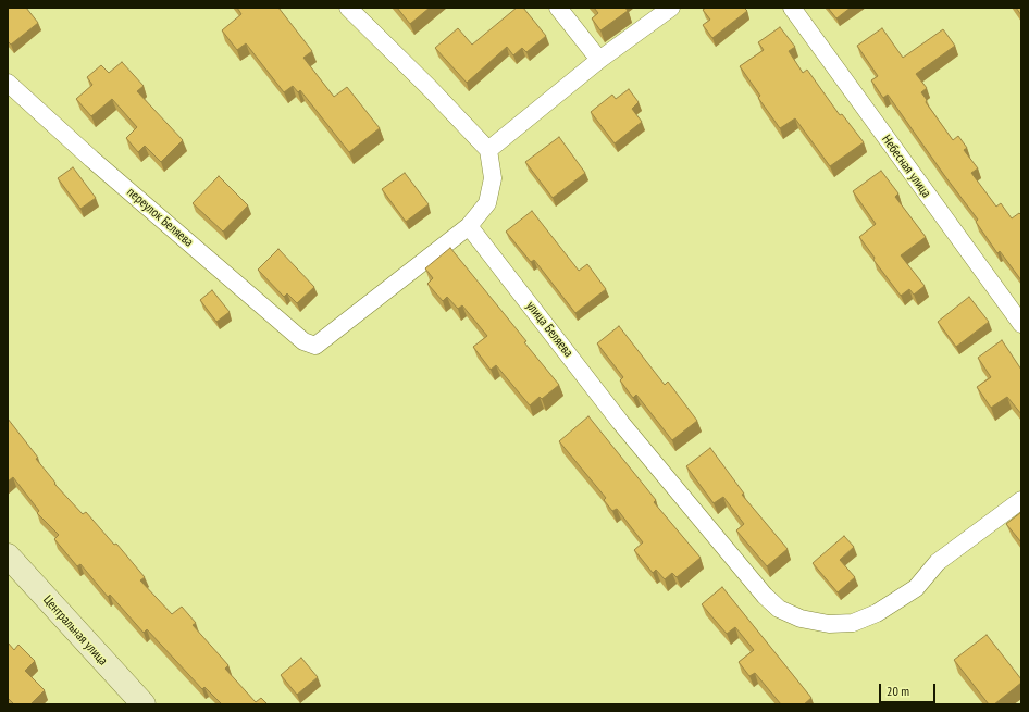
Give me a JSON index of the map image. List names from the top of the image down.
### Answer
{
  "streets": {
    "street": [
      "Небесная улица",
      "переулок Беляева",
      "улица Беляева",
      "Центральная улица"
    ]
  },
  "crossings": [
    ["переулок Беляева", "улица Беляева"]
  ],
  "scale_bar": "20 m"
}
